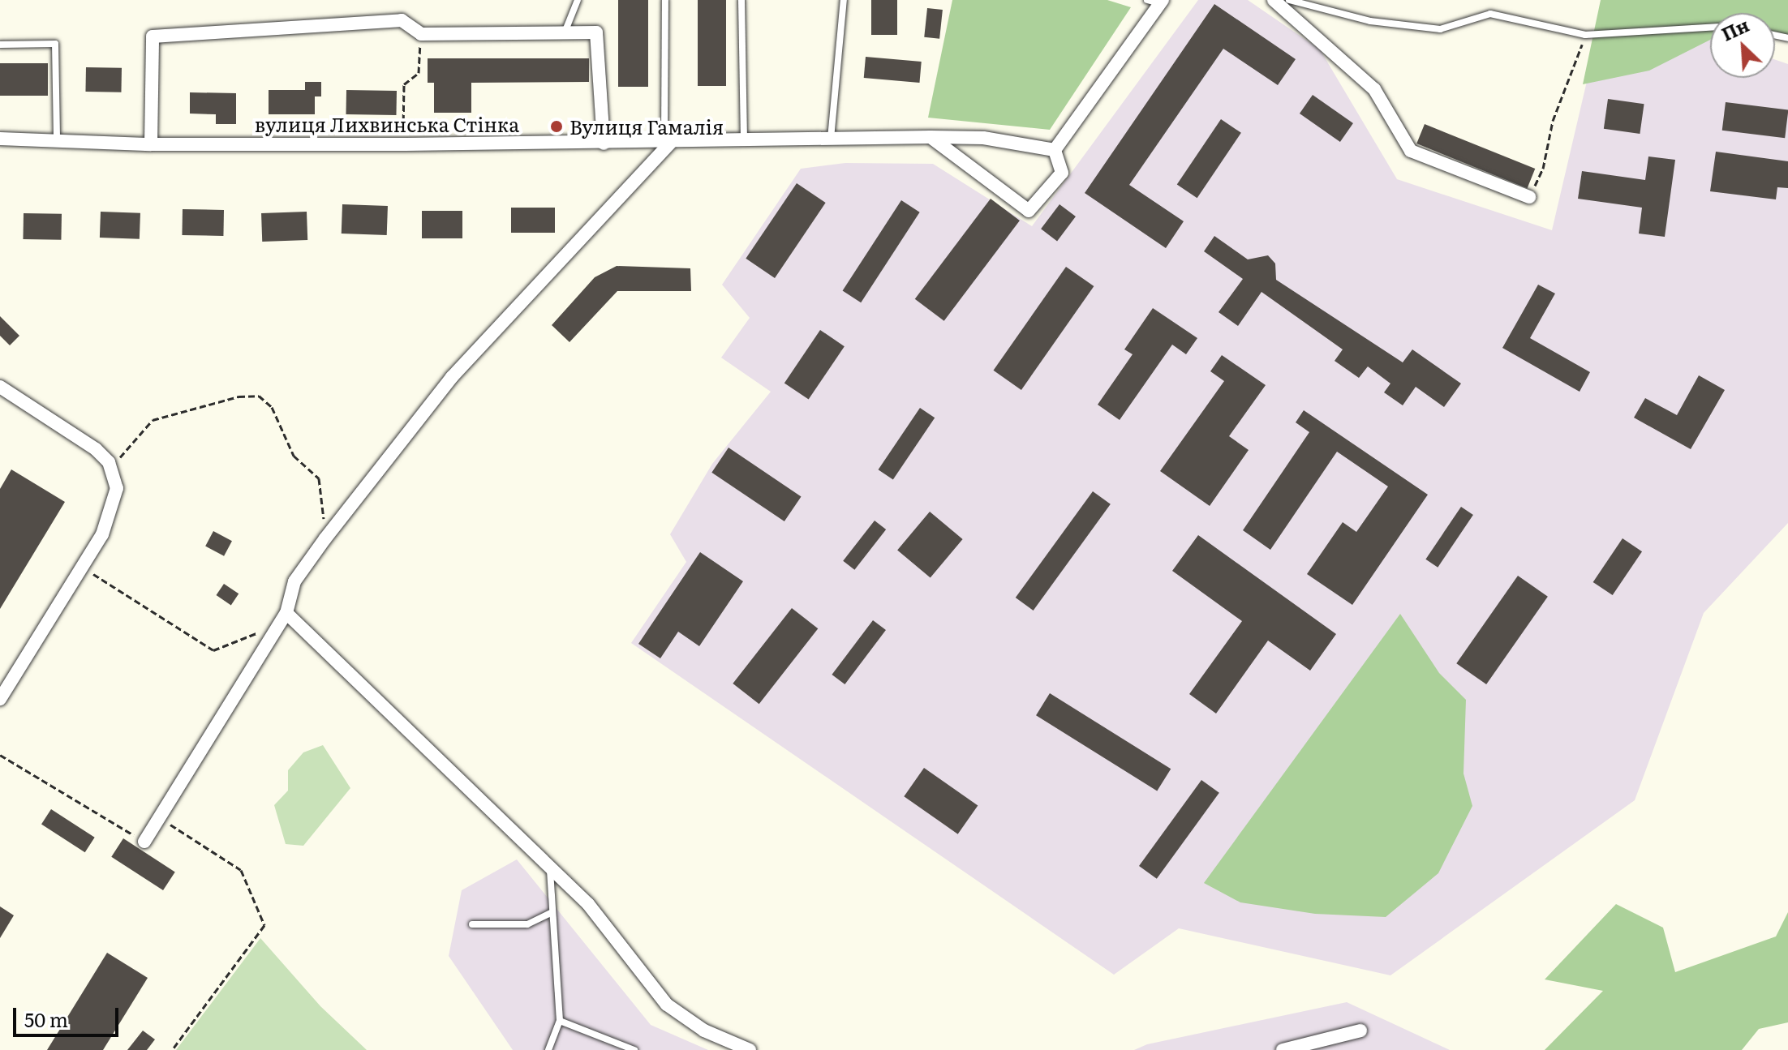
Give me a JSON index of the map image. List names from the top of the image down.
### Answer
{
  "streets": {
    "street": ["вулиця Лихвинська Стінка"]
  },
  "places": ["Вулиця Гамалія"],
  "scale_bar": "50 m",
  "north": "top left"
}
